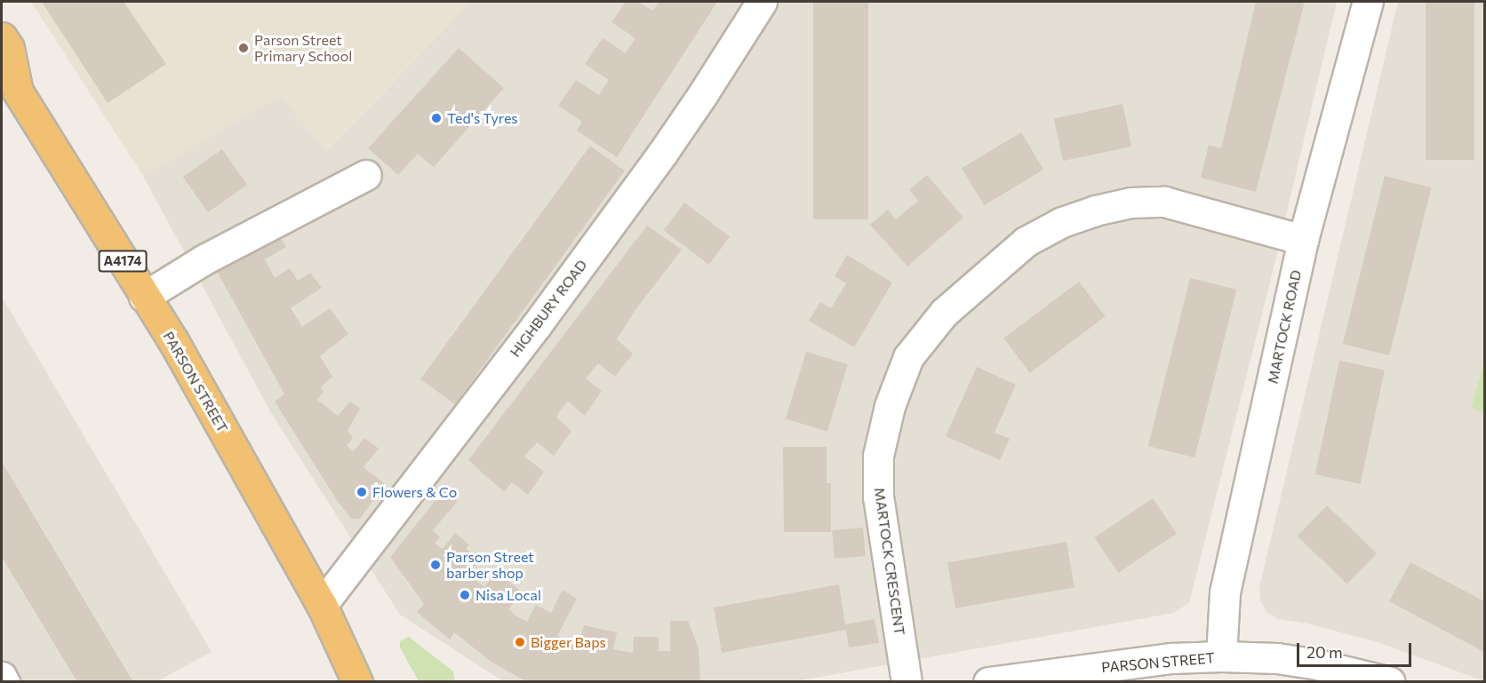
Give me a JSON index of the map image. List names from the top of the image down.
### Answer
{
  "streets": {
    "highway": ["A4174", "PARSON STREET"],
    "street": ["HIGHBURY ROAD", "MARTOCK ROAD", "MARTOCK CRESCENT"]
  },
  "crossings": [
    ["HIGHBURY ROAD", "PARSON STREET"],
    ["MARTOCK ROAD", "PARSON STREET"],
    ["MARTOCK ROAD", "MARTOCK CRESCENT"]
  ],
  "places": [
    "Parson Street Primary School",
    "Ted's Tyres",
    "Flowers & Co",
    "Parson Street barber shop",
    "Nisa Local",
    "Bigger Baps"
  ],
  "scale_bar": "20 m"
}
